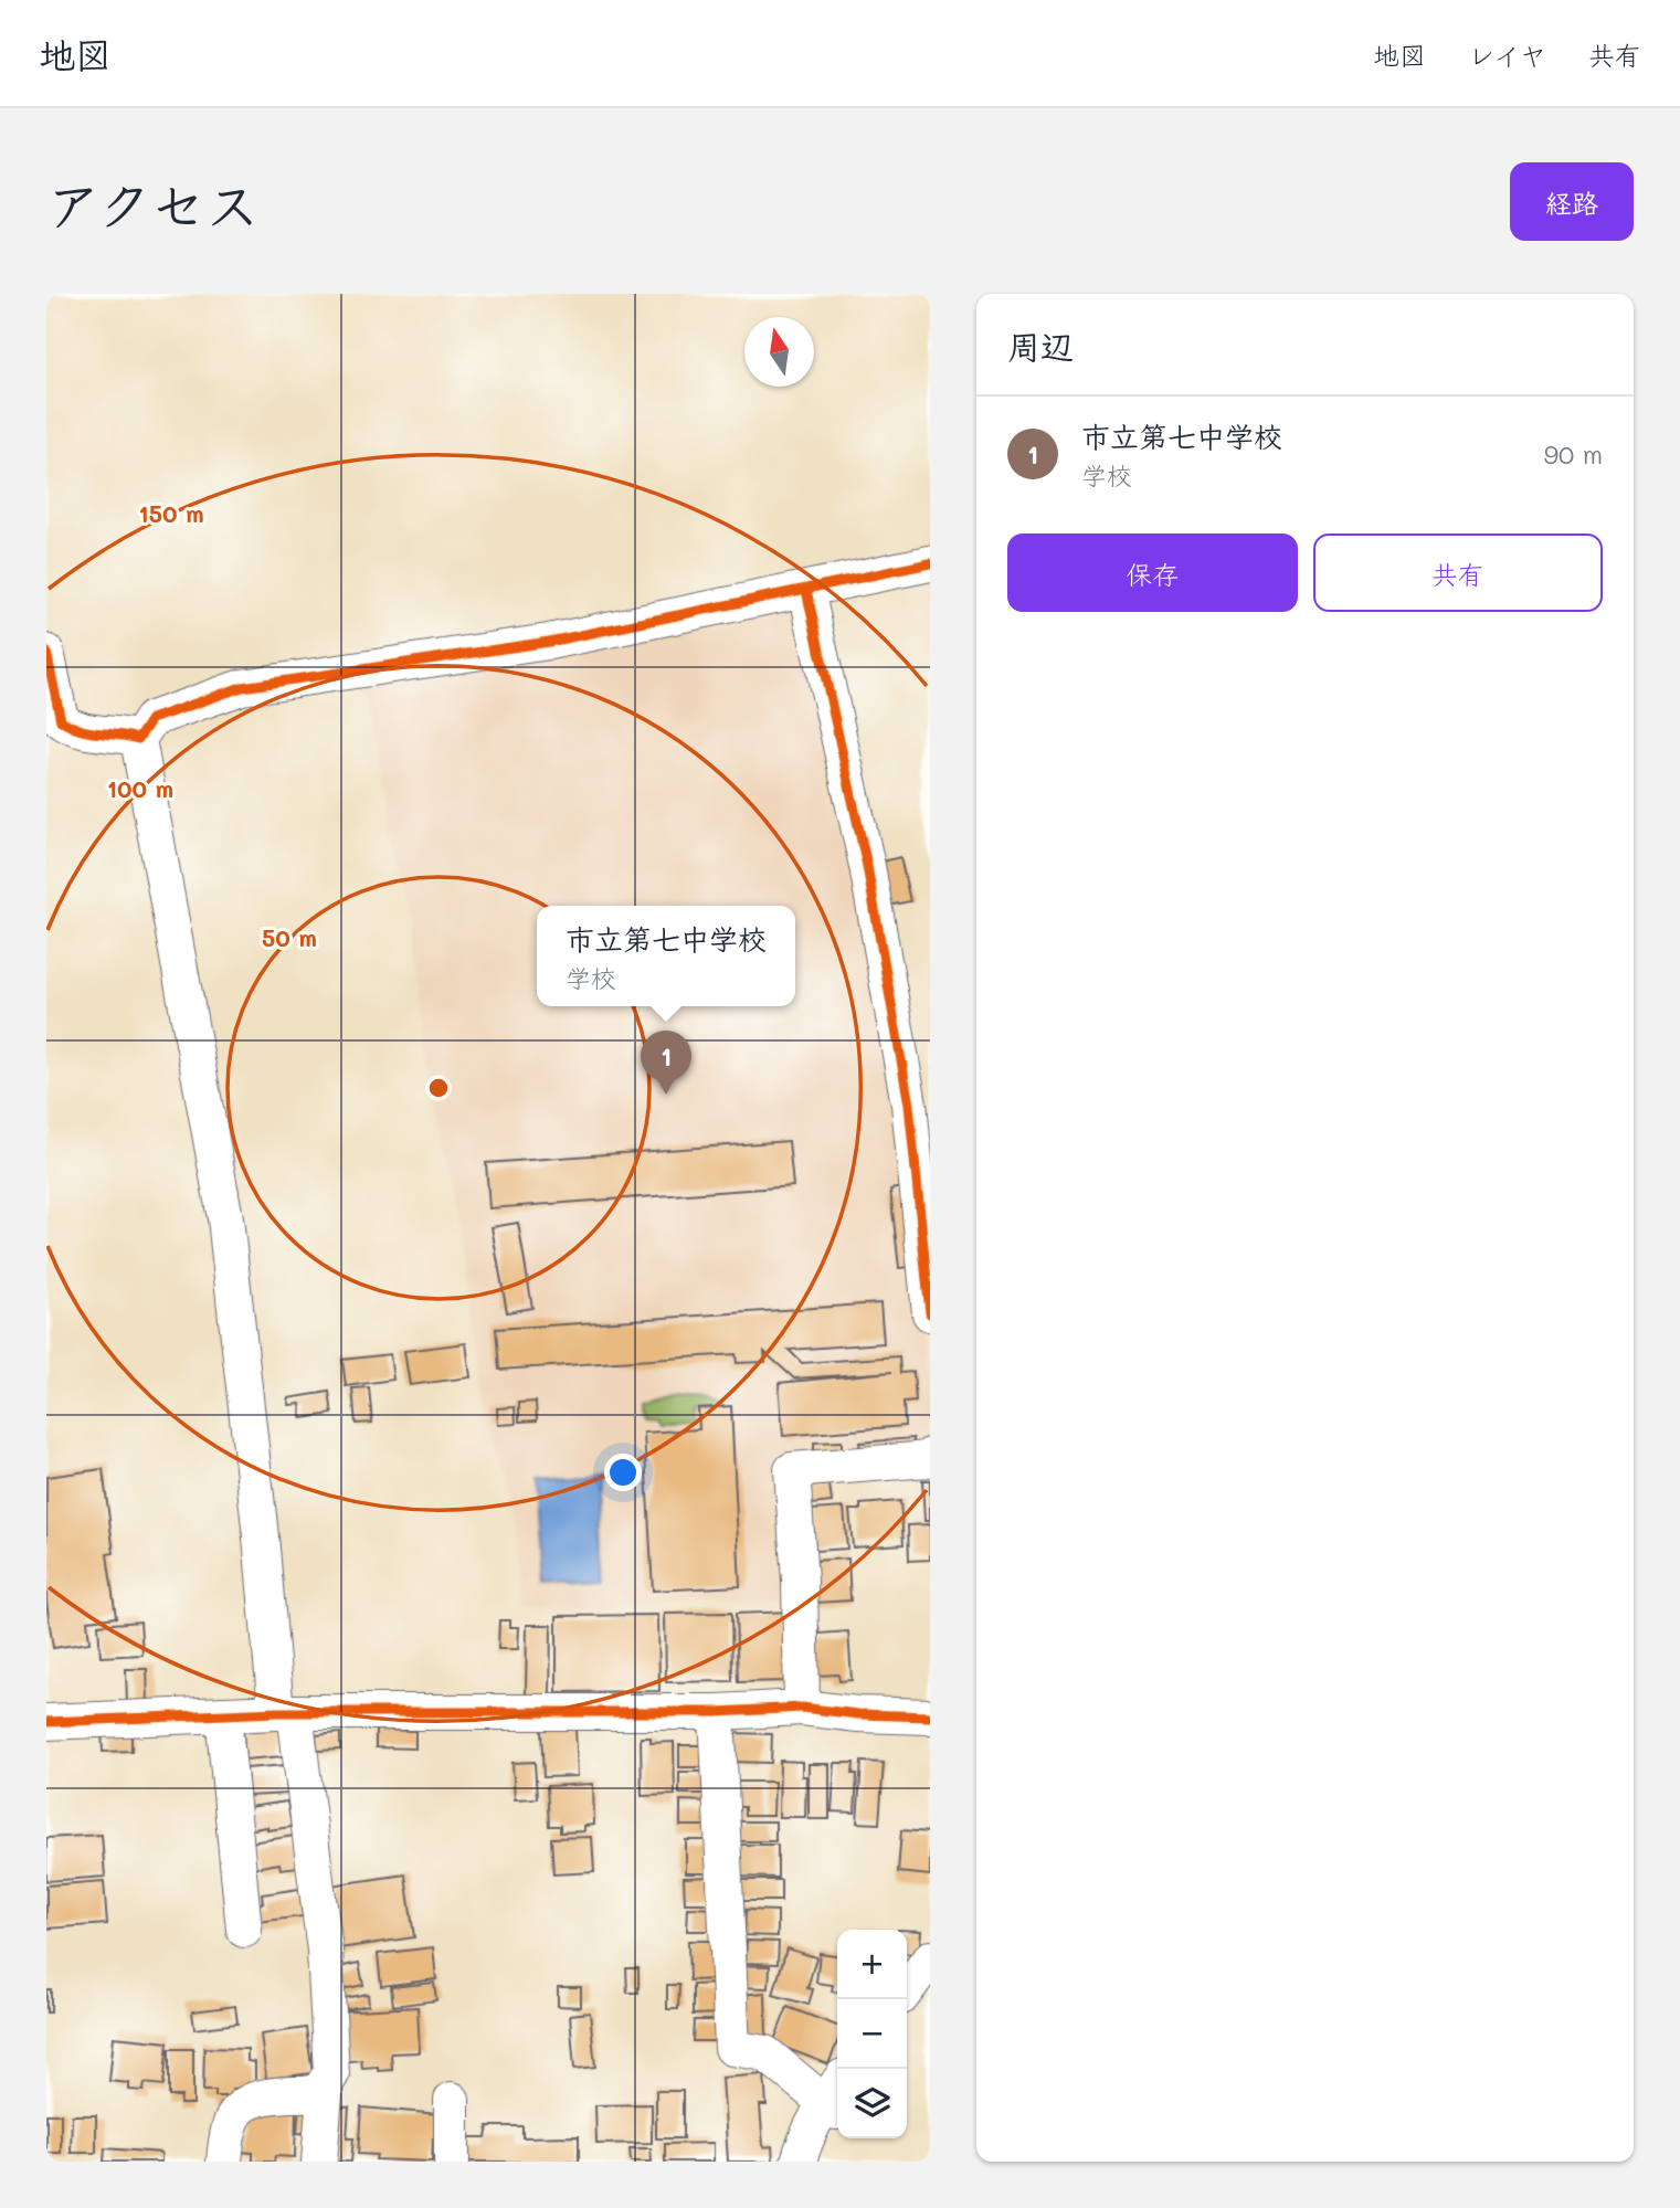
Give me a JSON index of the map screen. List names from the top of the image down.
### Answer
{
  "north": "top",
  "page": {
    "header": "地図",
    "nav": ["地図", "レイヤ", "共有"],
    "title": "アクセス",
    "buttons": [
      "経路",
      ["保存", "共有"]
    ],
    "heading": "周辺",
    "list": [
      {
        "mark": "1",
        "name": "市立第七中学校",
        "note": "学校",
        "value": "90 m"
      }
    ],
    "popup": ["市立第七中学校", "学校"],
    "pins": "1",
    "map_buttons": ["+", "−"]
  },
  "rings": ["150 m", "100 m", "50 m"]
}
